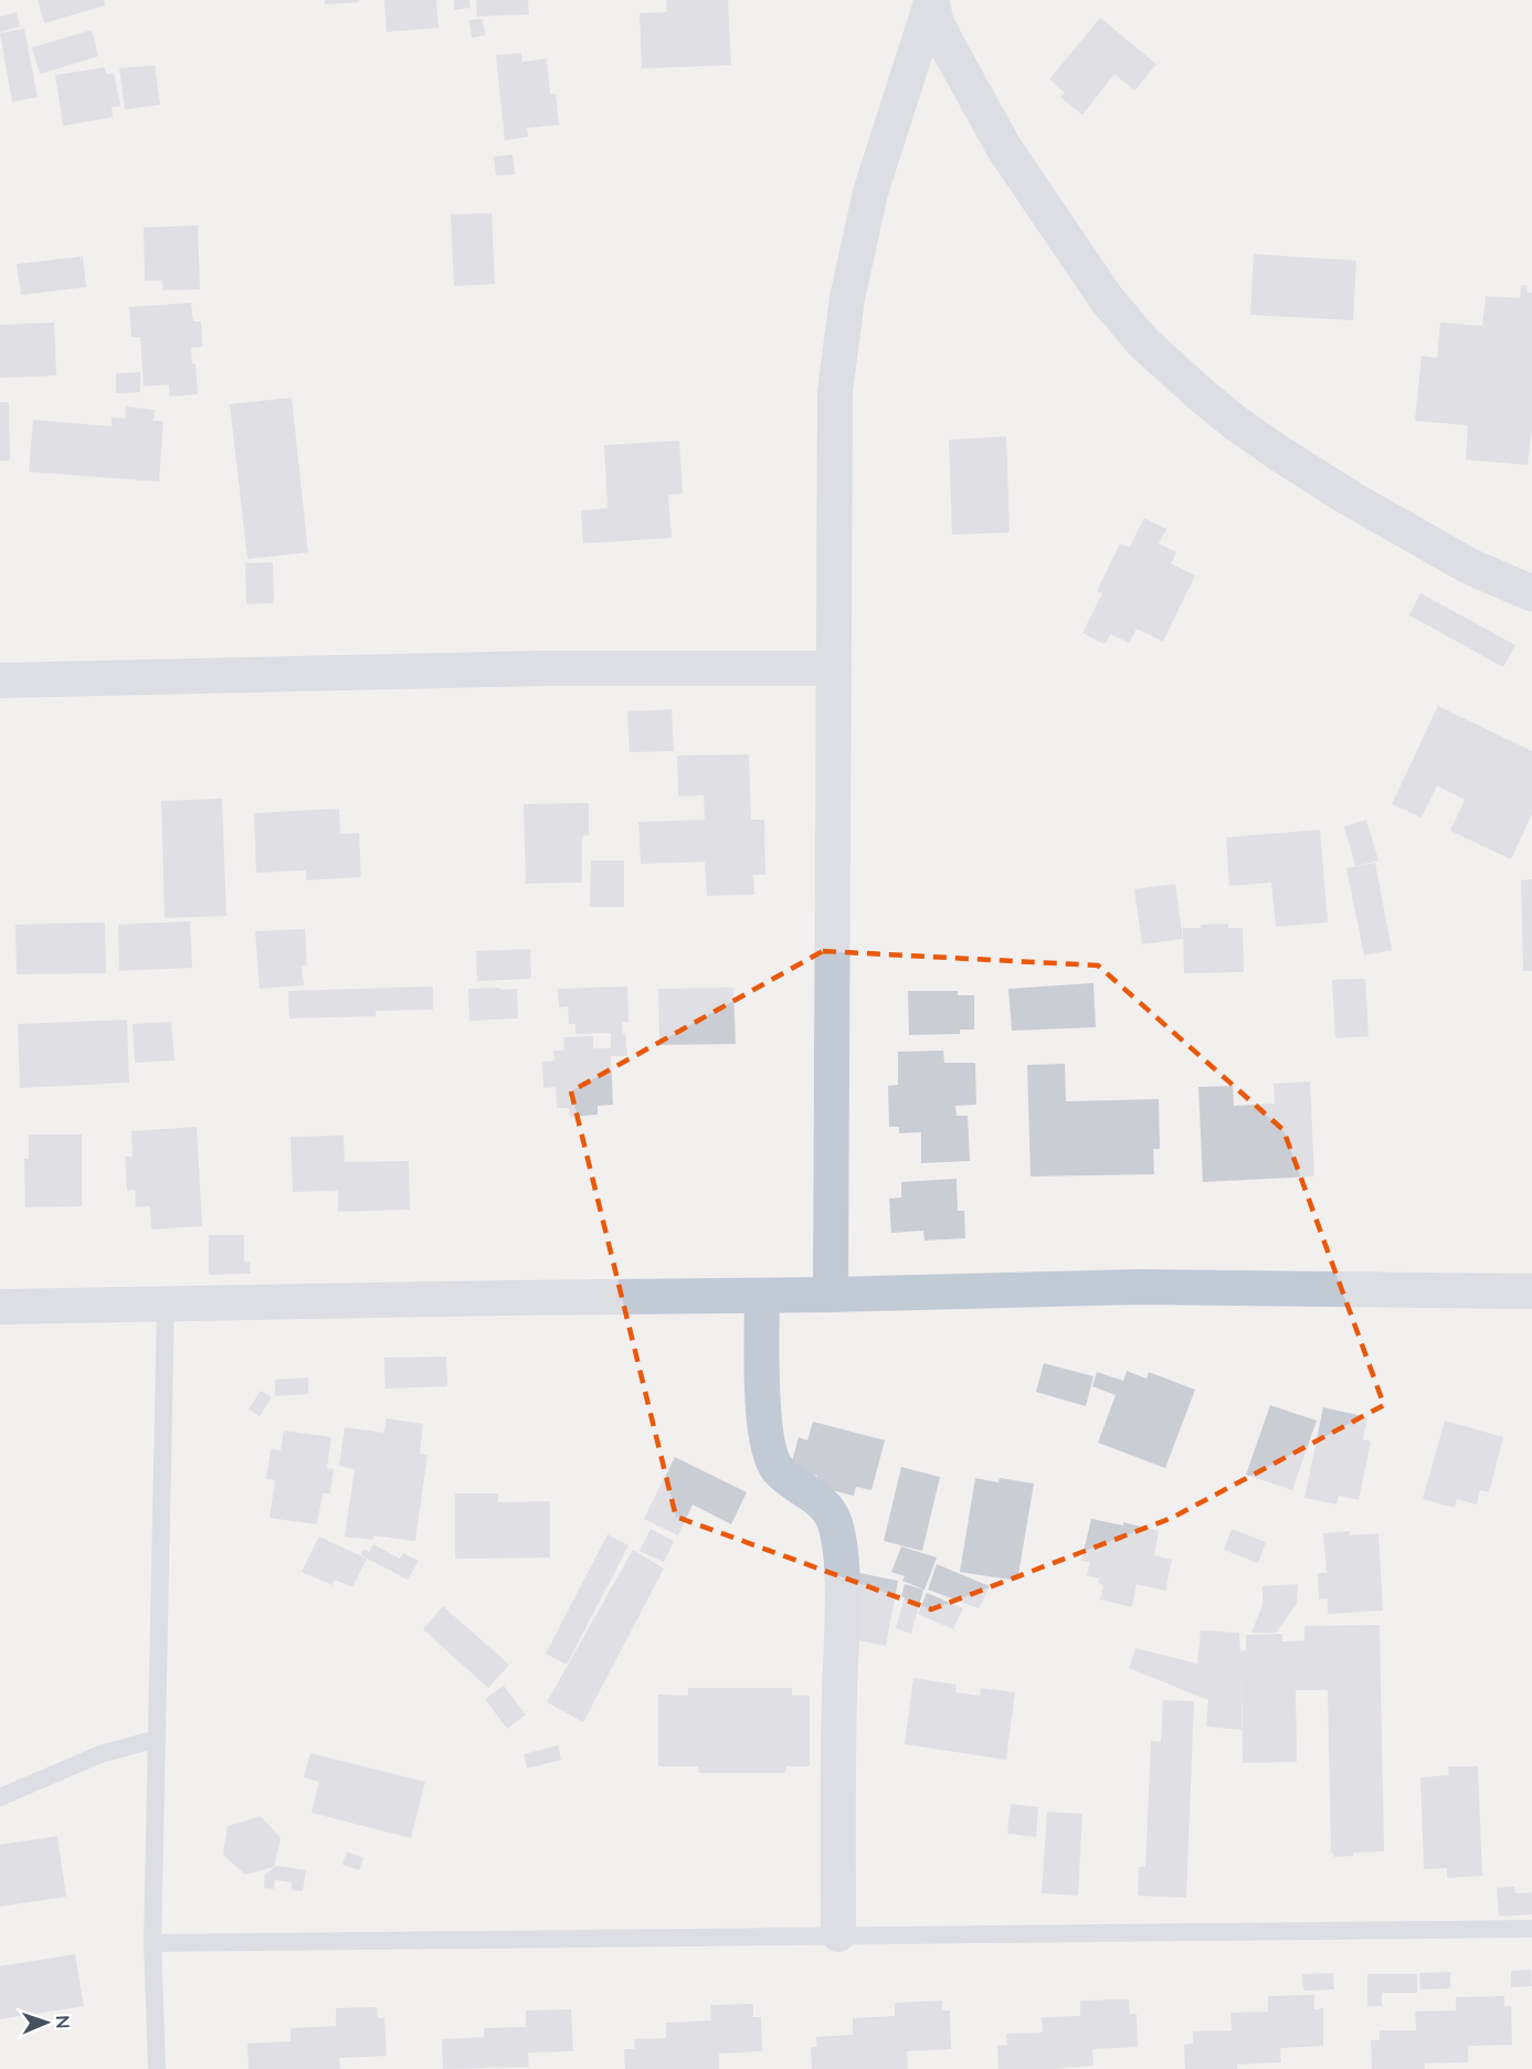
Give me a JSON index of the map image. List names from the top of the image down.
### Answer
{
  "north": "right"
}
